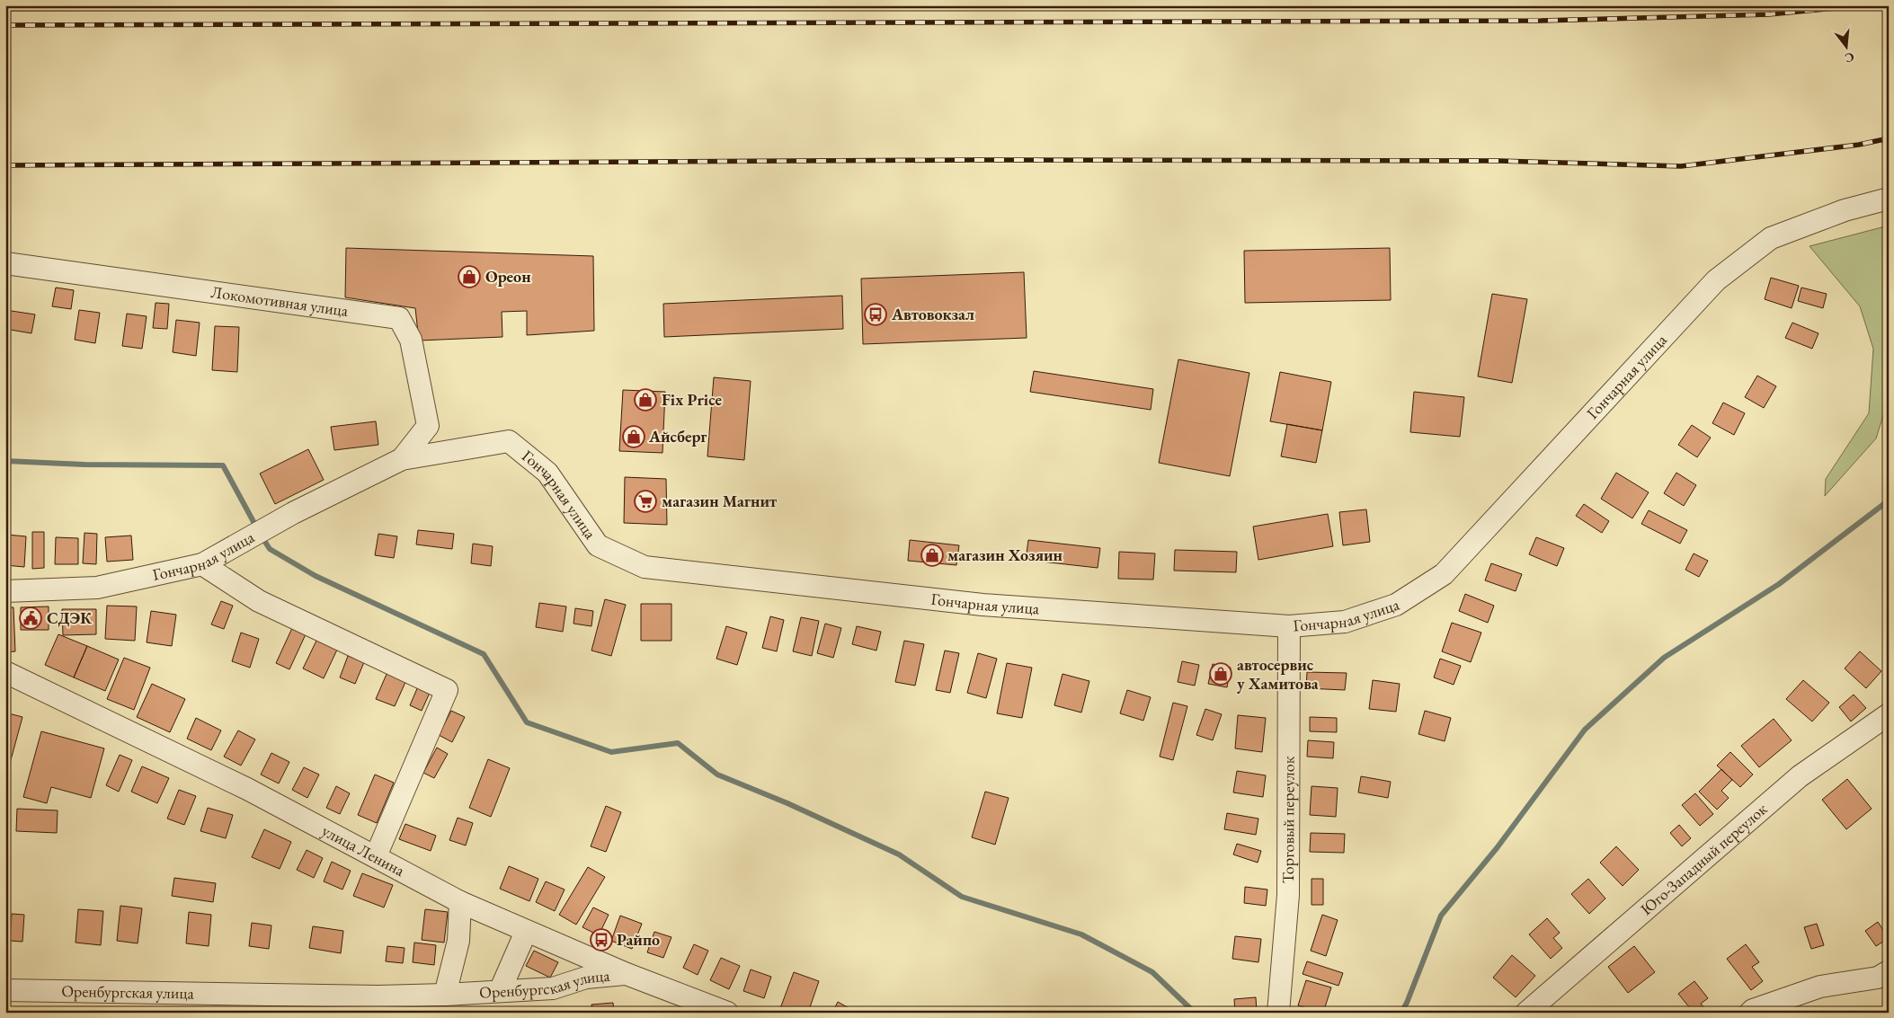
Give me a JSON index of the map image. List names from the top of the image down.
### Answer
{
  "streets": {
    "street": [
      "Локомотивная улица",
      "Гончарная улица",
      "Торговый переулок",
      "улица Ленина",
      "Юго-Западный переулок",
      "Оренбургская улица"
    ]
  },
  "crossings": [
    ["Локомотивная улица", "Гончарная улица"],
    ["Гончарная улица", "Торговый переулок"],
    ["улица Ленина", "Оренбургская улица"]
  ],
  "places": {
    "shop": [
      "Ореон",
      "Fix Price",
      "Айсберг",
      "магазин Хозяин",
      "автосервис у Хамитова"
    ],
    "bus stop": ["Автовокзал", "Райпо"],
    "supermarket": ["магазин Магнит"],
    "public building": ["СДЭК"]
  },
  "north": "bottom"
}
